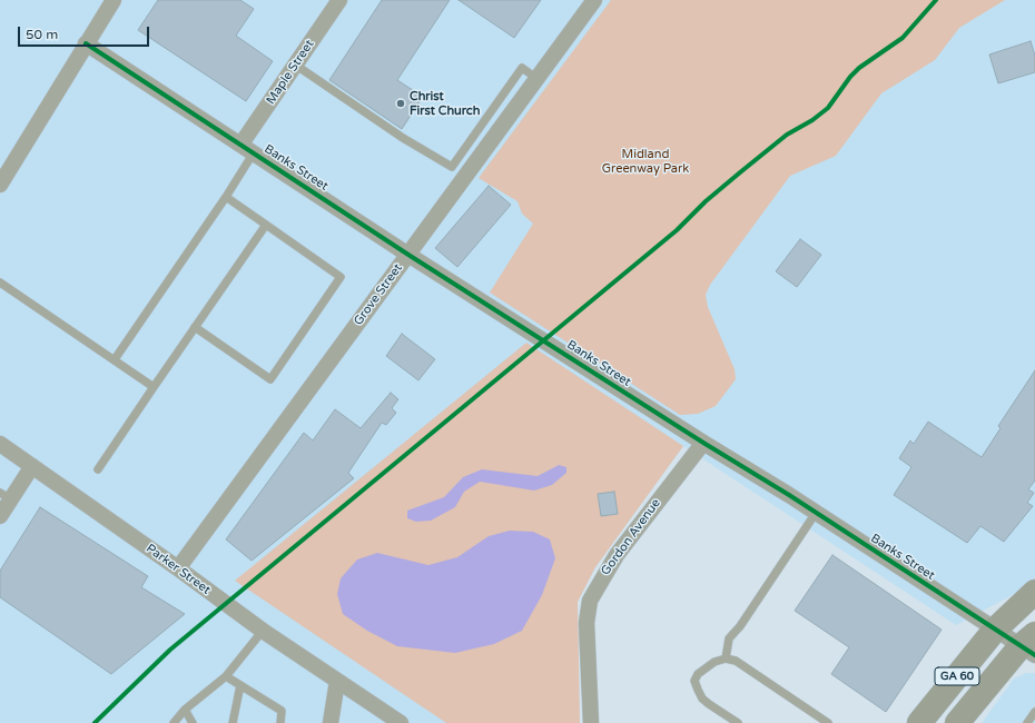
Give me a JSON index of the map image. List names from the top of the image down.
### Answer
{
  "streets": {
    "main road": ["GA 60"],
    "street": [
      "Maple Street",
      "Banks Street",
      "Grove Street",
      "Gordon Avenue",
      "Parker Street"
    ]
  },
  "crossings": [
    ["Maple Street", "Banks Street"],
    ["Banks Street", "Grove Street"],
    ["Banks Street", "Gordon Avenue"],
    ["Banks Street", "GA 60"],
    ["Grove Street", "Parker Street"]
  ],
  "parks": ["Midland Greenway Park"],
  "places": ["Christ First Church"],
  "scale_bar": "50 m"
}
